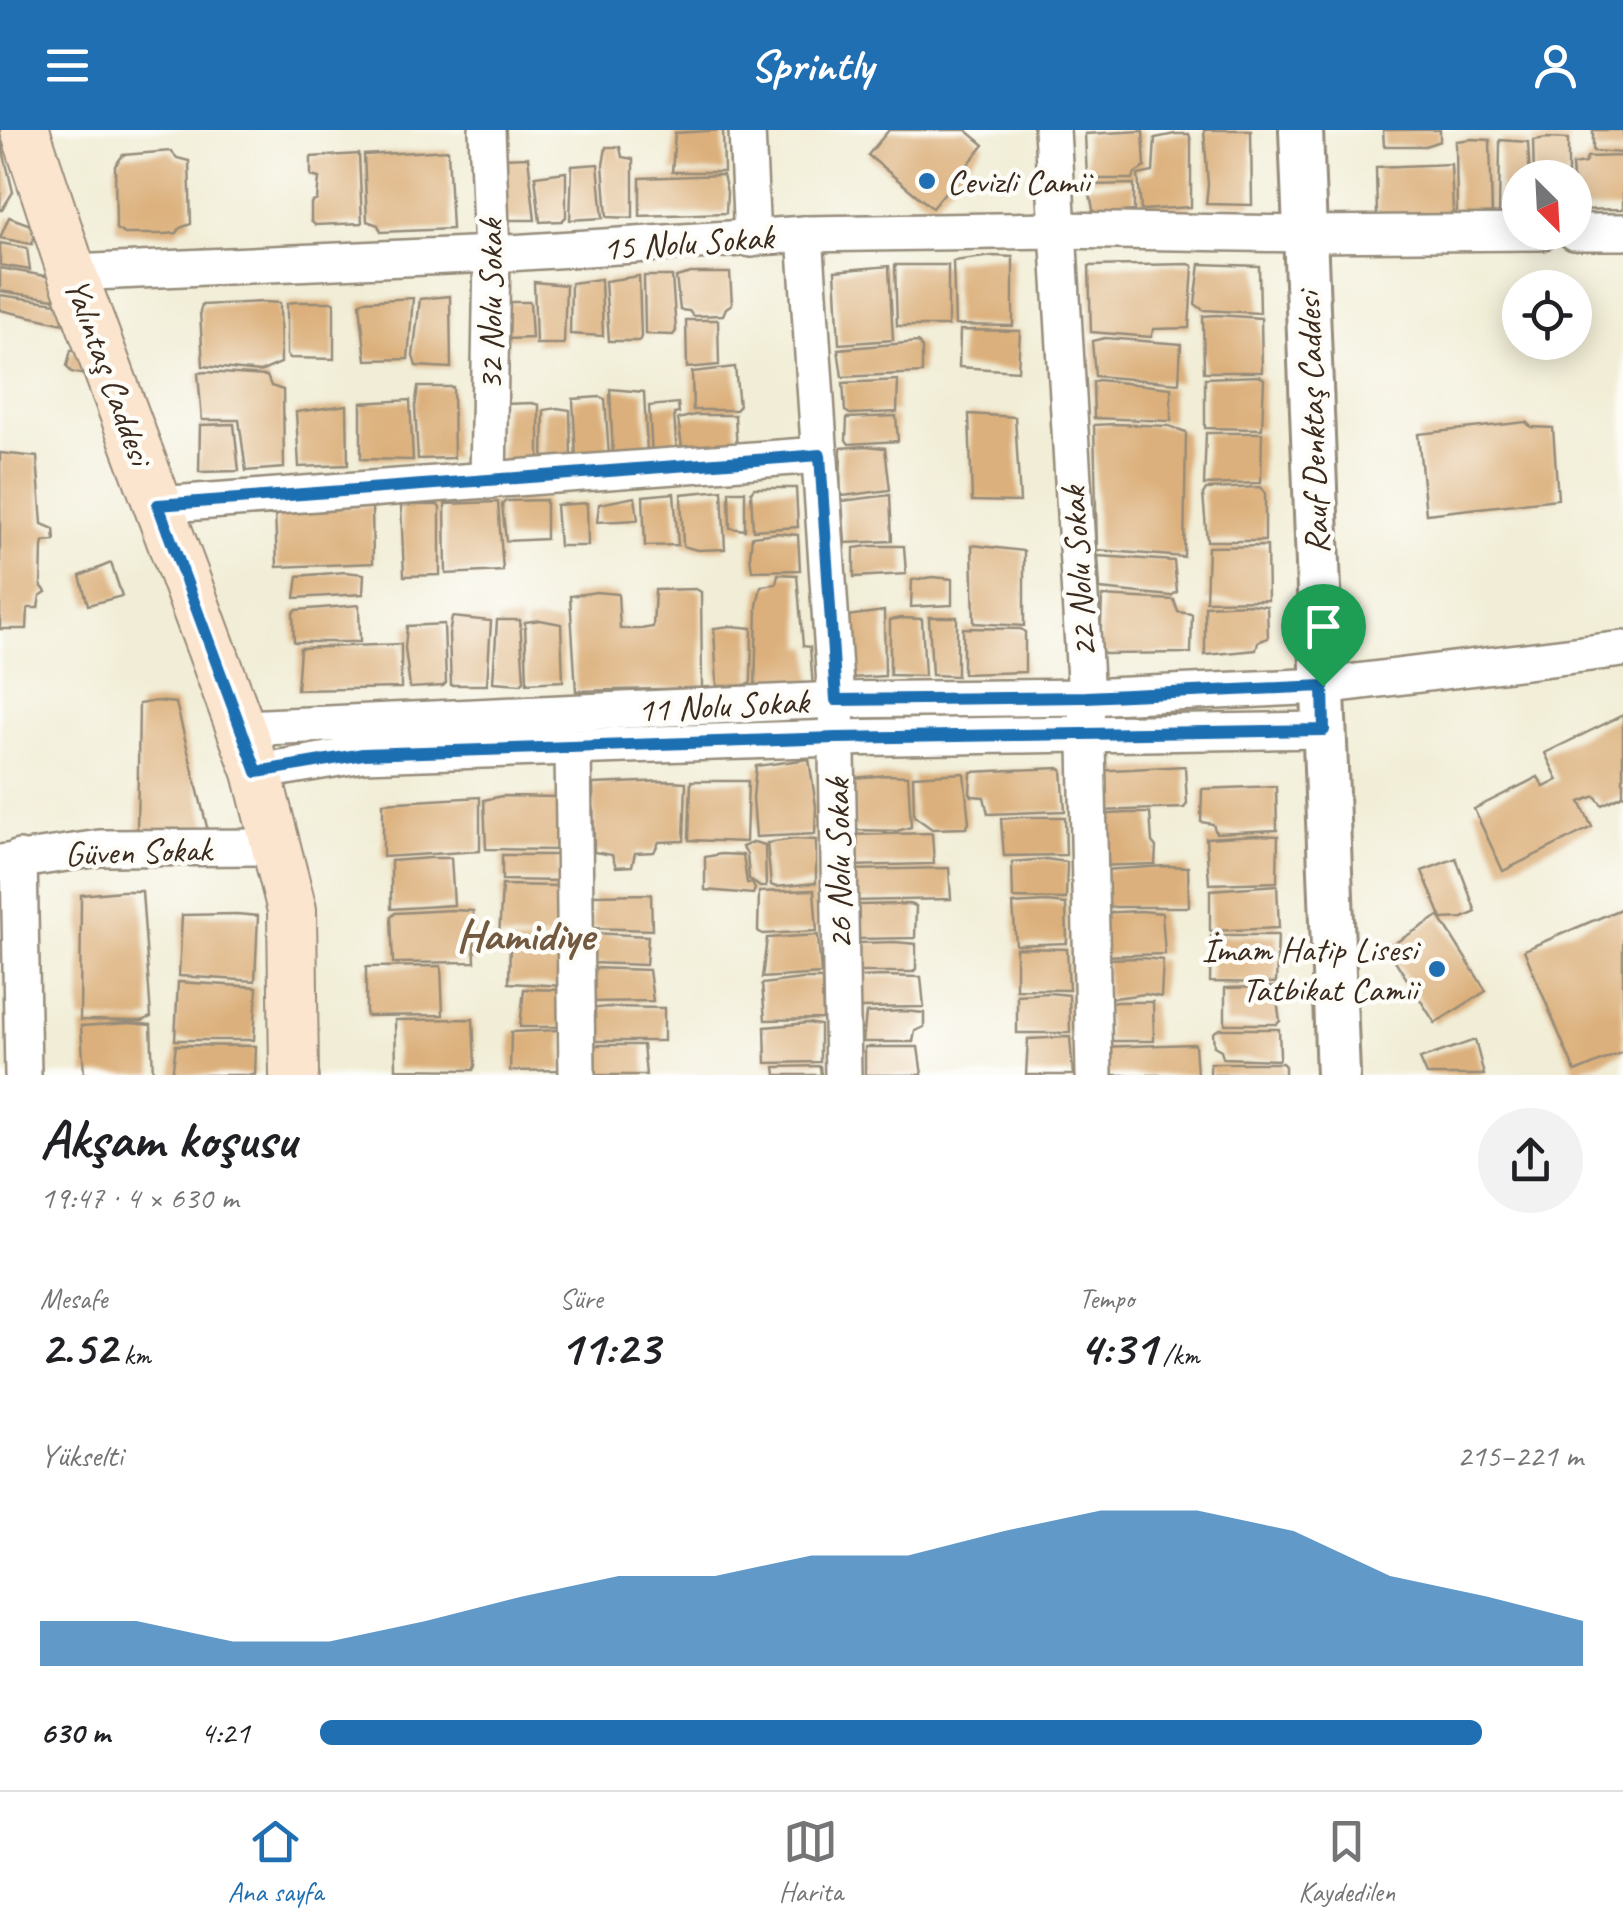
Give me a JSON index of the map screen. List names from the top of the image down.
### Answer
{
  "streets": {
    "main road": ["Yalıntaş Caddesi"],
    "street": [
      "15 Nolu Sokak",
      "32 Nolu Sokak",
      "Rauf Denktaş Caddesi",
      "22 Nolu Sokak",
      "11 Nolu Sokak",
      "Güven Sokak",
      "26 Nolu Sokak"
    ]
  },
  "crossings": [
    ["15 Nolu Sokak", "32 Nolu Sokak"],
    ["15 Nolu Sokak", "Yalıntaş Caddesi"],
    ["15 Nolu Sokak", "Rauf Denktaş Caddesi"],
    ["15 Nolu Sokak", "22 Nolu Sokak"],
    ["15 Nolu Sokak", "26 Nolu Sokak"],
    ["Yalıntaş Caddesi", "11 Nolu Sokak"],
    ["Yalıntaş Caddesi", "Güven Sokak"],
    ["Rauf Denktaş Caddesi", "11 Nolu Sokak"],
    ["22 Nolu Sokak", "11 Nolu Sokak"],
    ["11 Nolu Sokak", "26 Nolu Sokak"]
  ],
  "districts": ["Hamidiye"],
  "places": ["Cevizli Camii", "İmam Hatip Lisesi Tatbikat Camii"],
  "north": "bottom right",
  "page": {
    "header": "Sprintly",
    "heading": ["Akşam koşusu", "19:47 · 4 × 630 m"],
    "stats": [
      ["Mesafe", "2.52 km"],
      ["Süre", "11:23"],
      ["Tempo", "4:31 /km"]
    ],
    "chart": ["Yükselti", "215–221 m"],
    "list": [
      {
        "name": "630 m",
        "note": "4:21"
      }
    ],
    "tabs": ["Ana sayfa", "Harita", "Kaydedilen"]
  }
}
